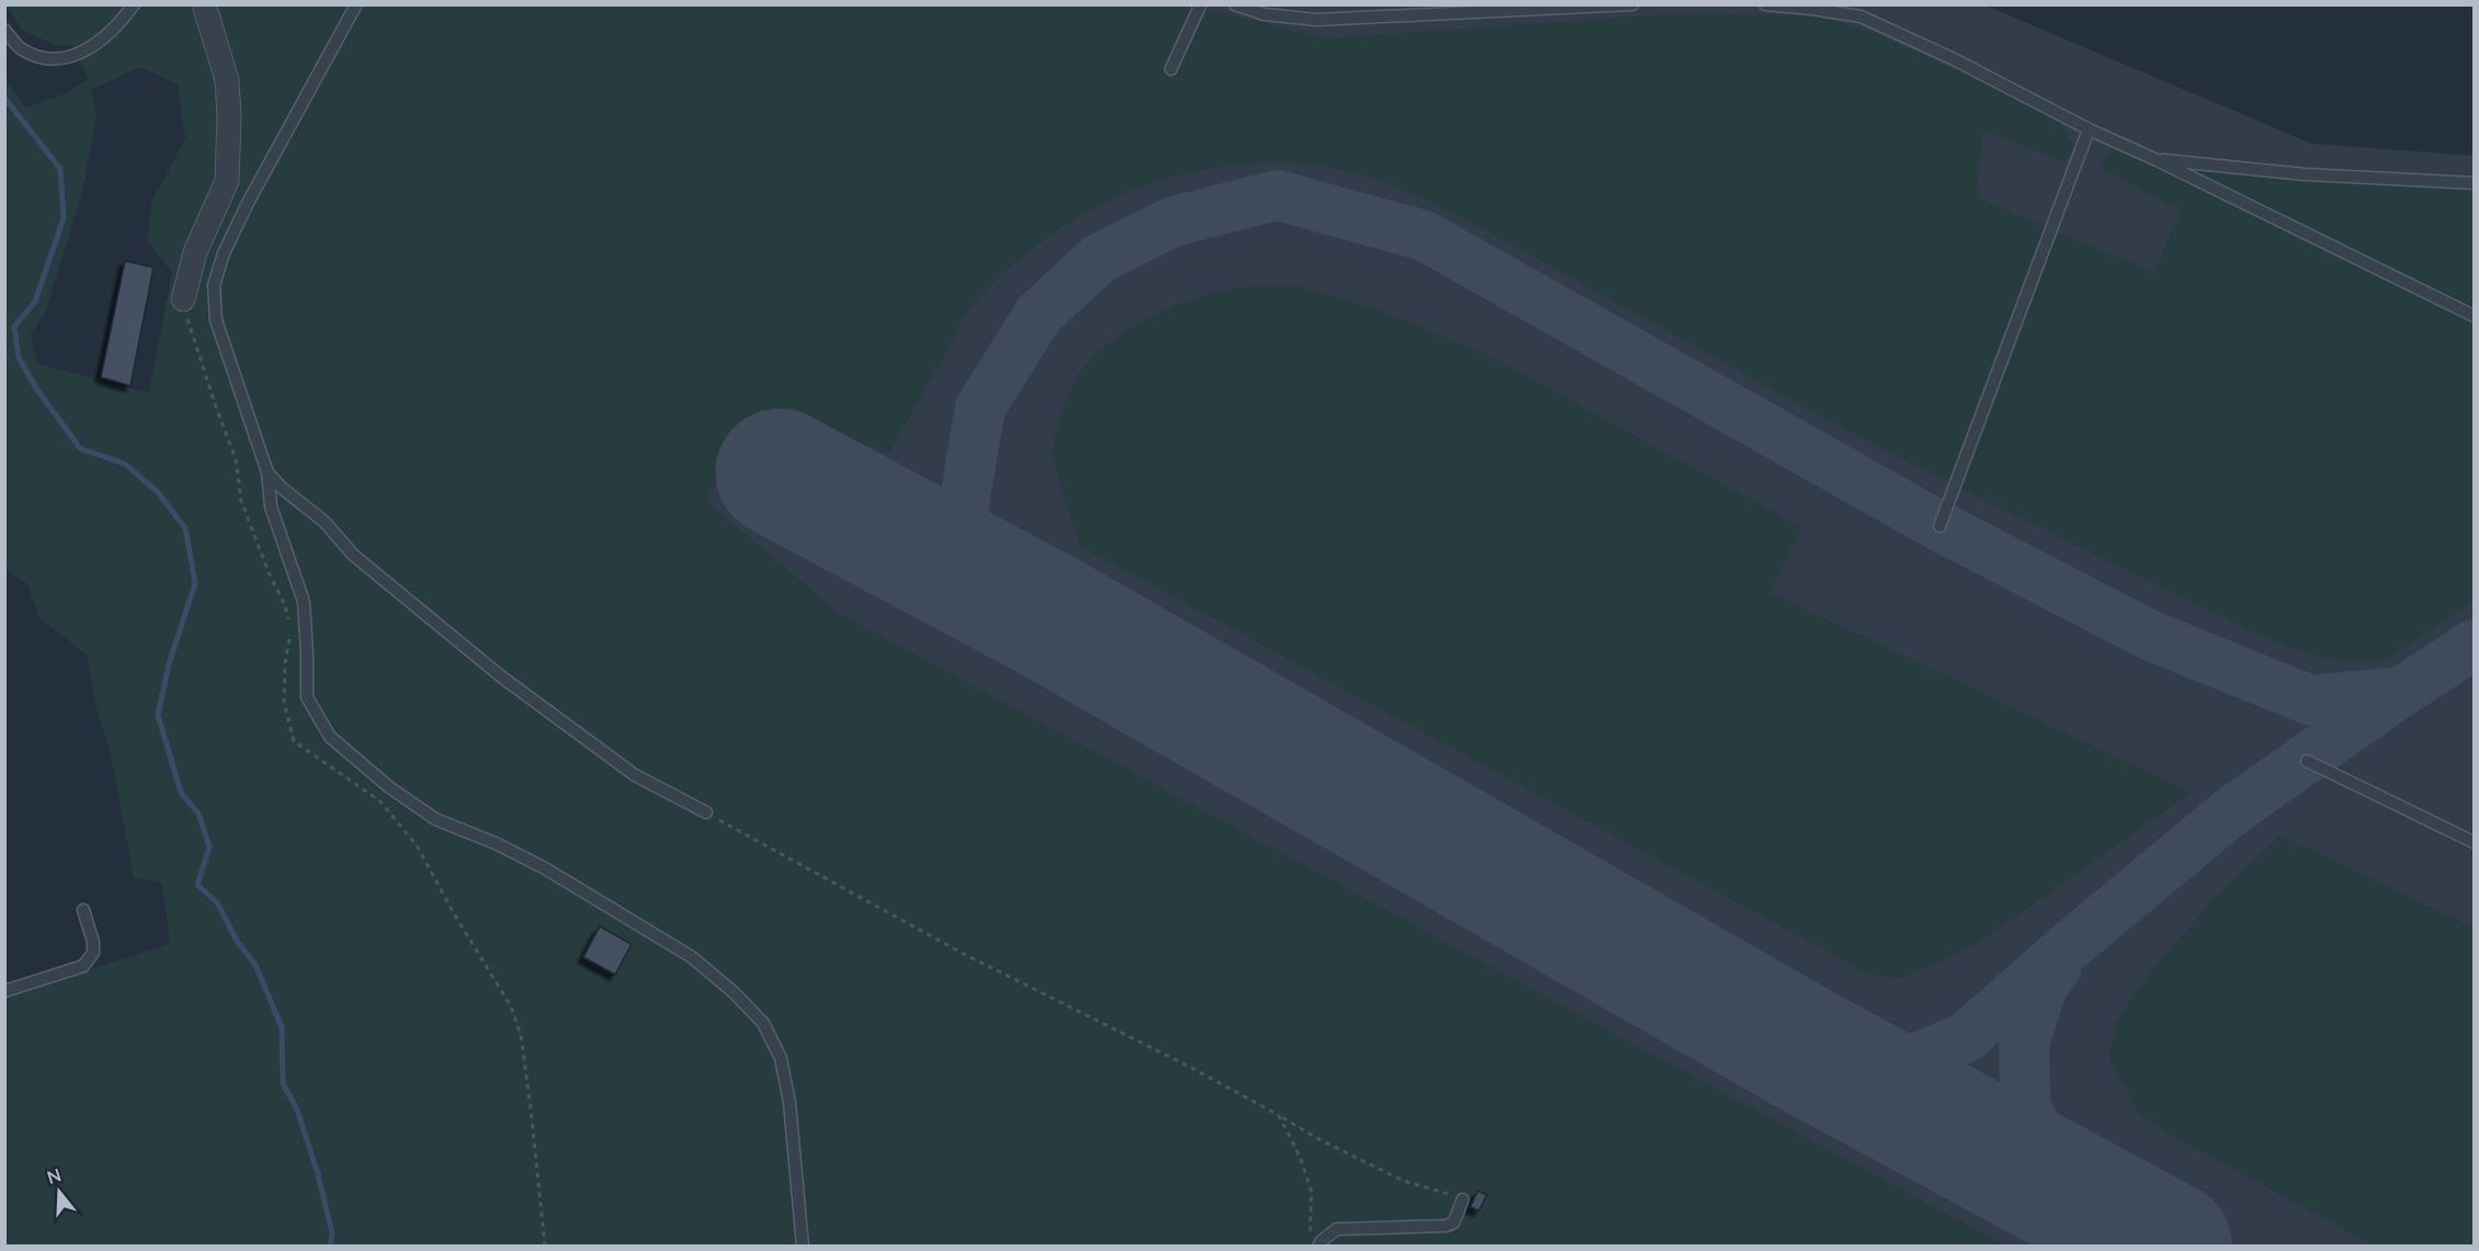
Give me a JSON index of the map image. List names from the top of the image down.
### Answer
{
  "north": "top"
}
